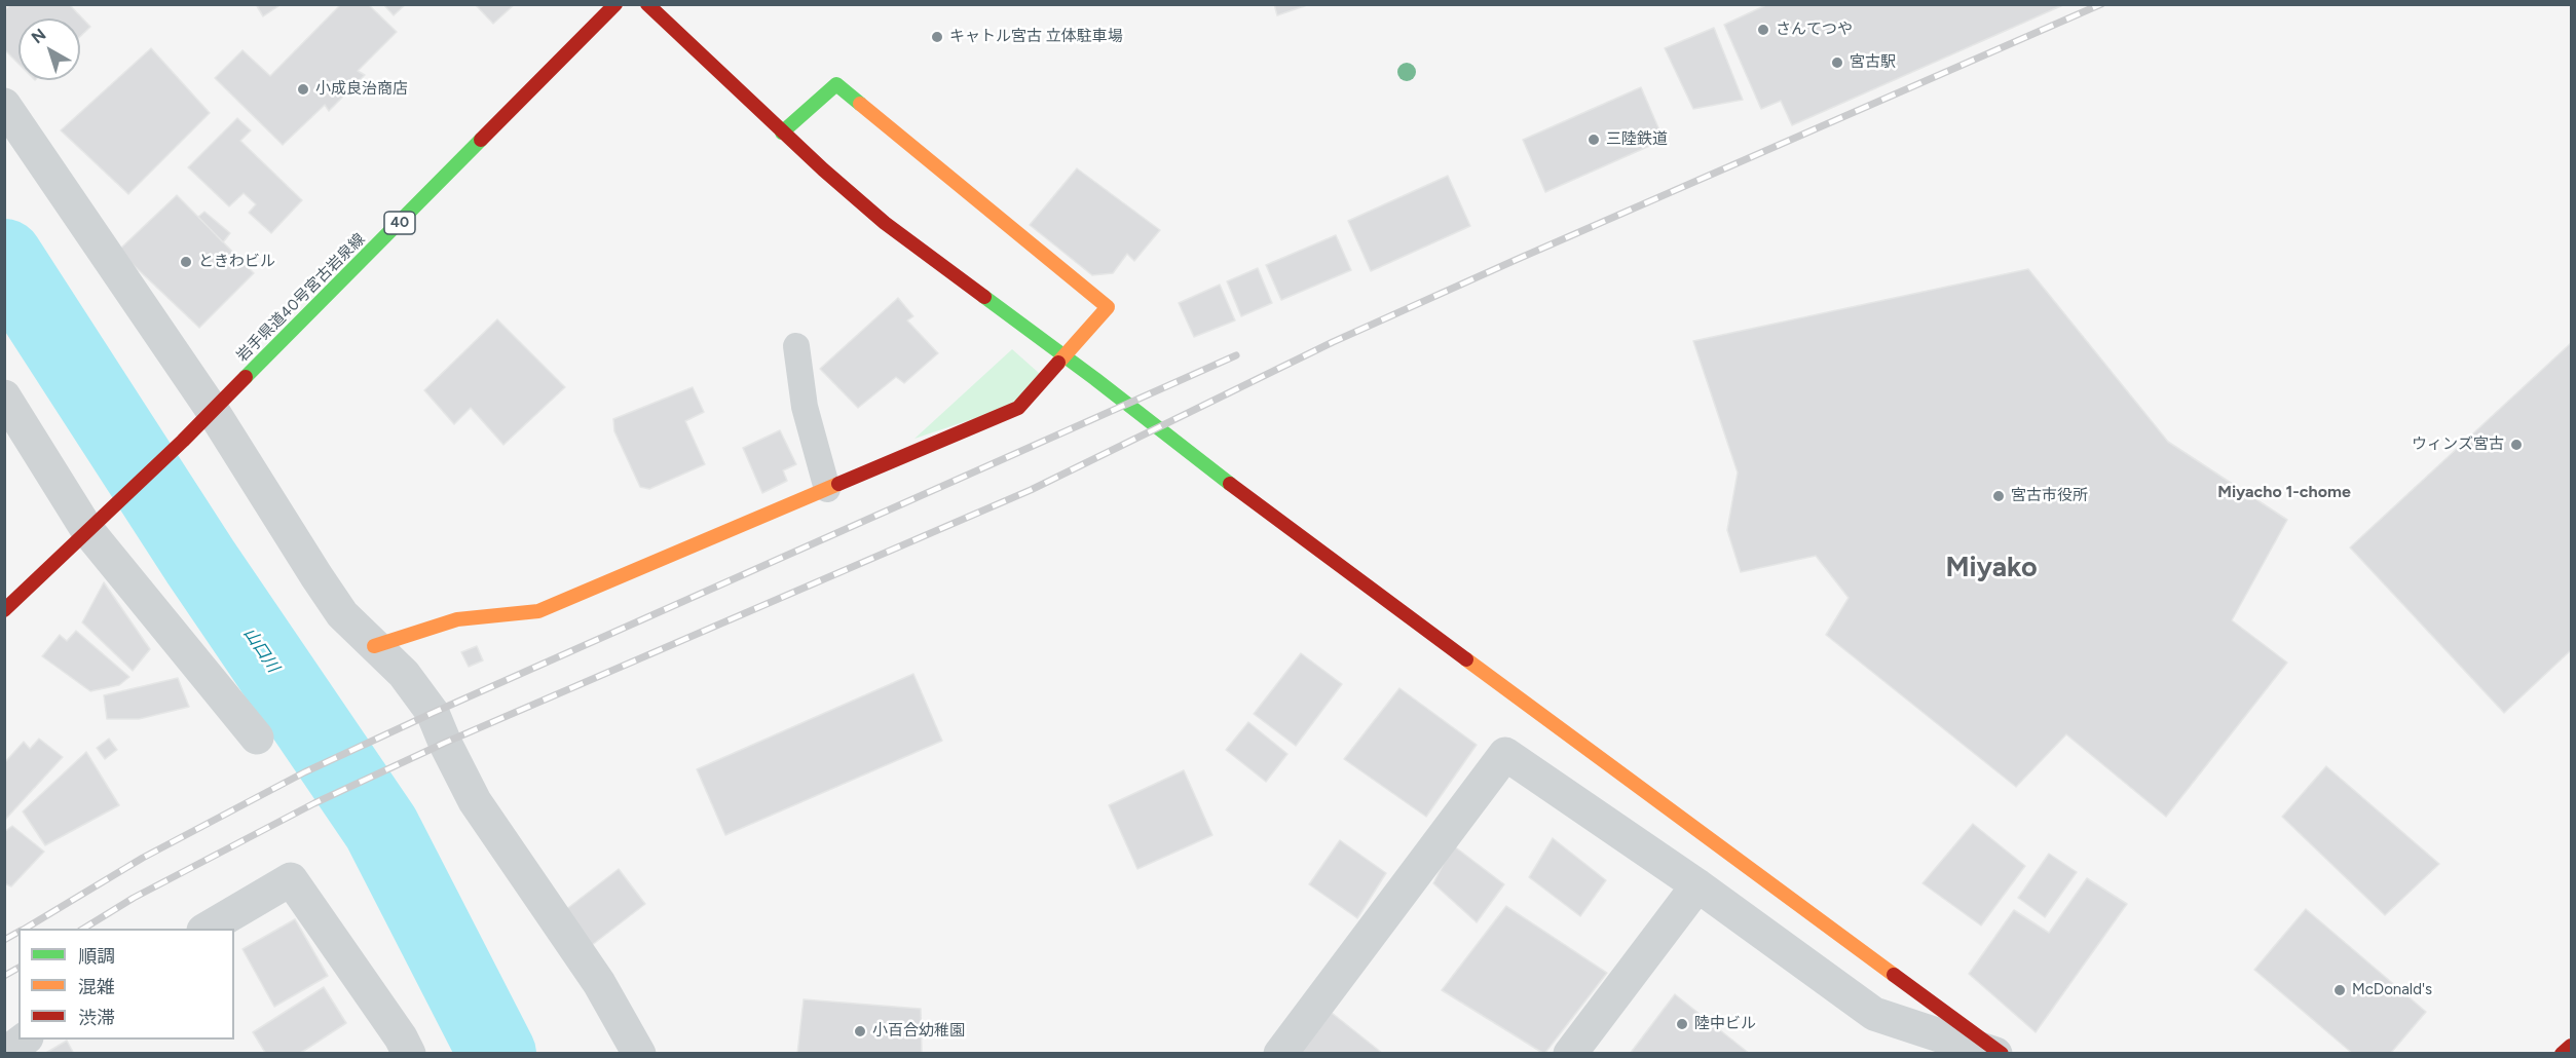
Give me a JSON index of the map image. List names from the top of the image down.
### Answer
{
  "streets": {
    "main road": ["40", "岩手県道40号宮古岩泉線"]
  },
  "districts": ["Miyacho 1-chome", "Miyako"],
  "water": ["山口川"],
  "places": [
    "さんてつや",
    "キャトル宮古 立体駐車場",
    "宮古駅",
    "小成良治商店",
    "三陸鉄道",
    "ときわビル",
    "ウィンズ宮古",
    "宮古市役所",
    "McDonald's",
    "陸中ビル",
    "小百合幼稚園"
  ],
  "legend": ["順調", "混雑", "渋滞"],
  "north": "top left"
}
